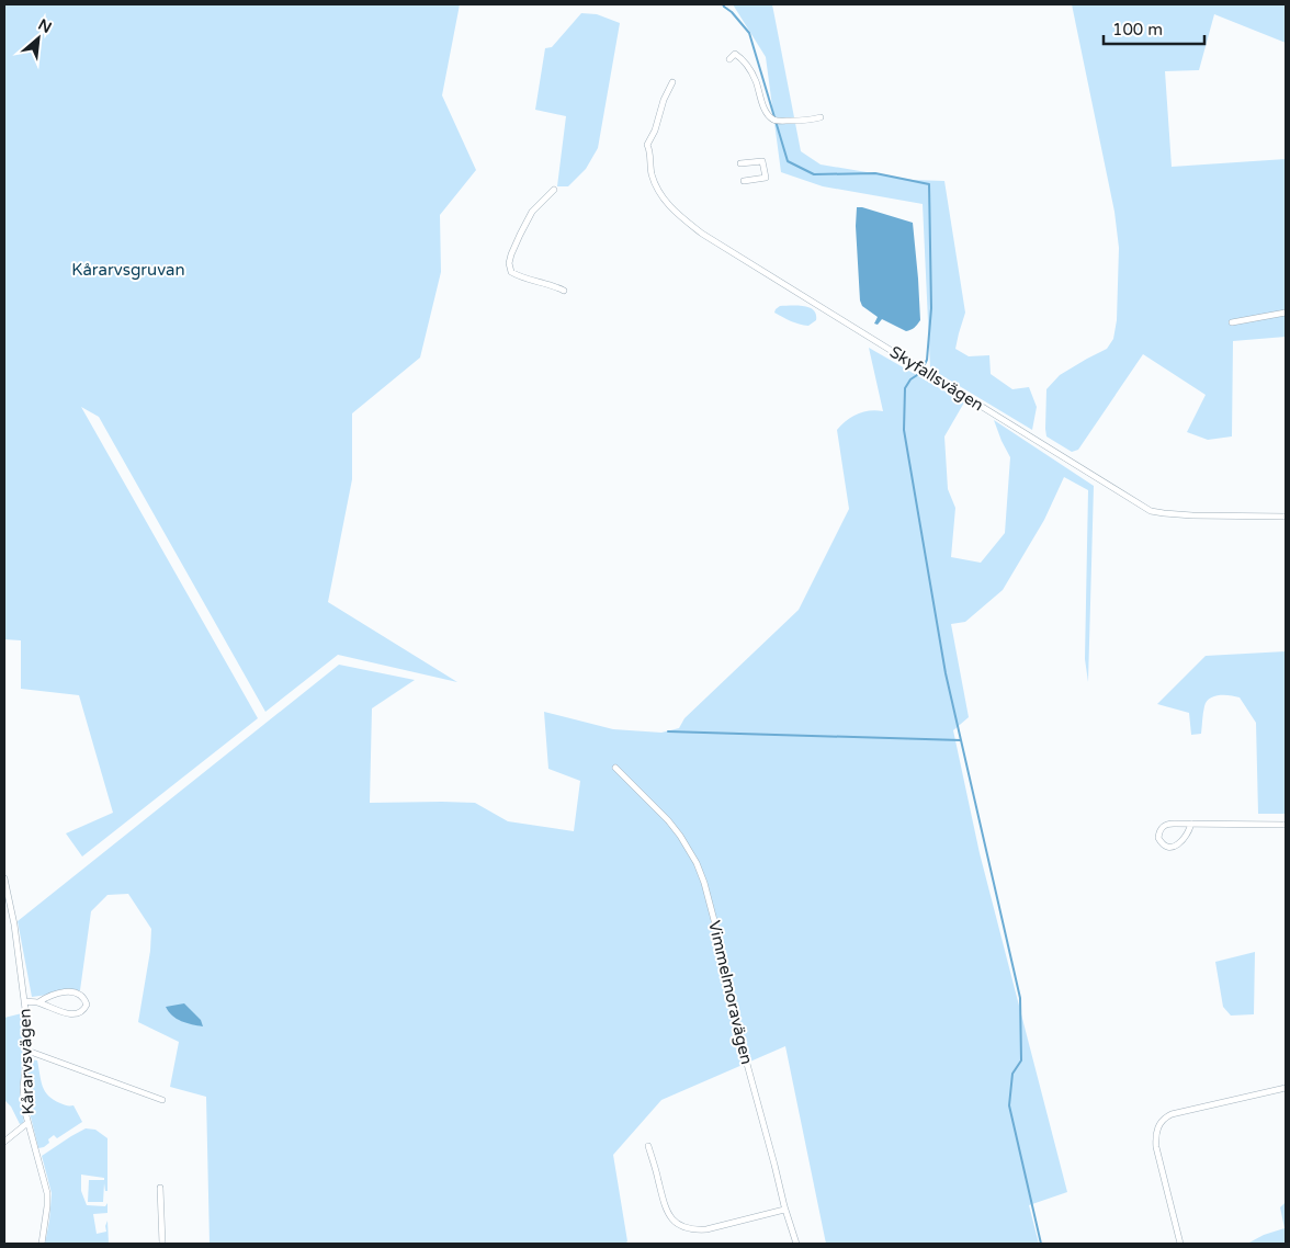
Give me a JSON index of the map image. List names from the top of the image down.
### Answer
{
  "streets": {
    "street": ["Skyfallsvägen", "Vimmelmoravägen", "Kårarvsvägen"]
  },
  "parks": ["Kårarvsgruvan"],
  "scale_bar": "100 m",
  "north": "top right"
}
